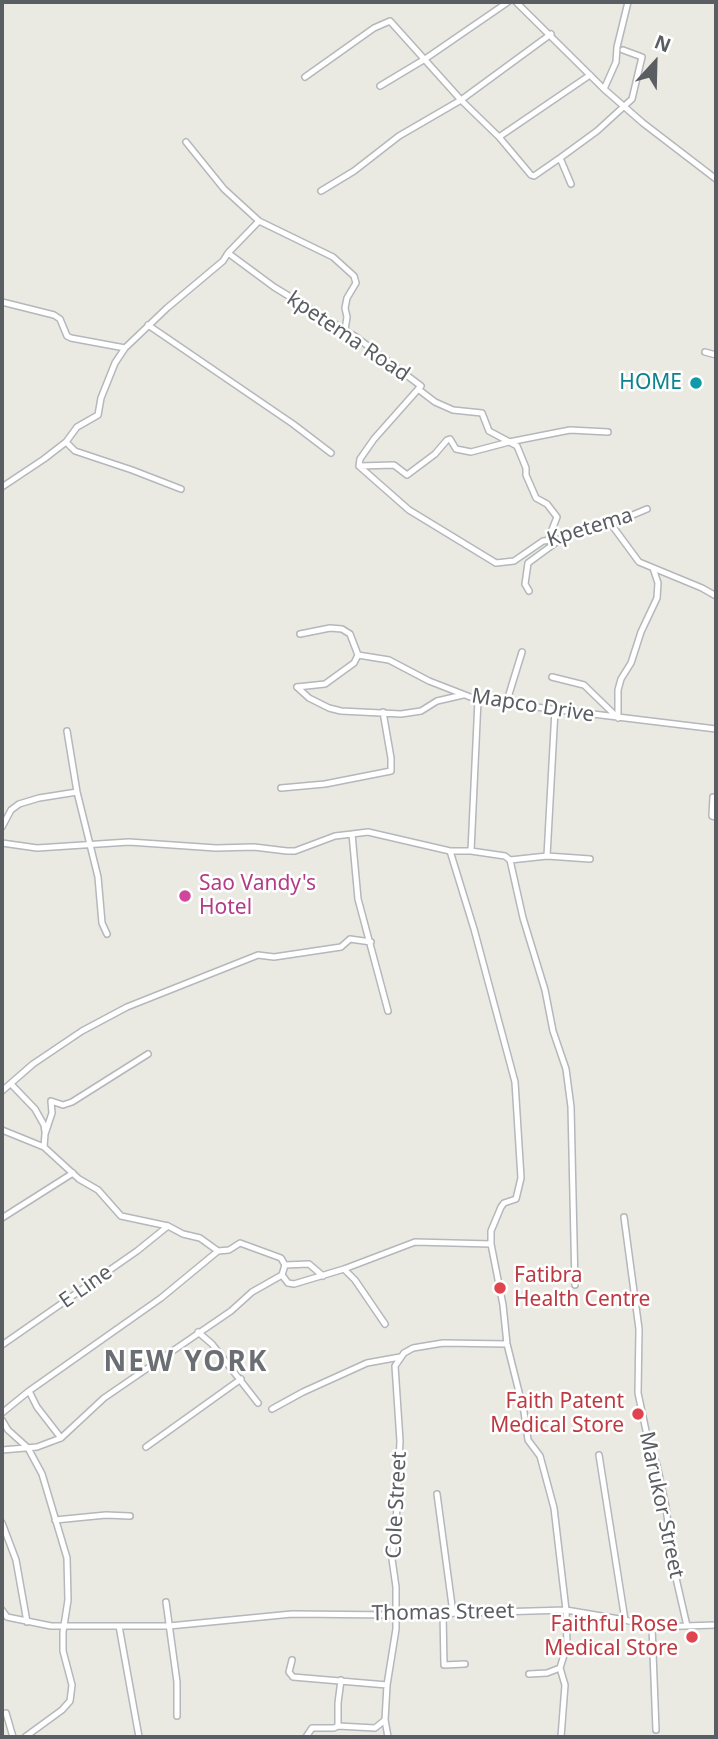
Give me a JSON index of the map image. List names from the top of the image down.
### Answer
{
  "streets": {
    "street": [
      "kpetema Road",
      "Kpetema",
      "Mapco Drive",
      "E Line",
      "Cole Street",
      "Marukor Street",
      "Thomas Street"
    ]
  },
  "crossings": [
    ["kpetema Road", "Kpetema"],
    ["Cole Street", "Thomas Street"],
    ["Marukor Street", "Thomas Street"]
  ],
  "districts": ["NEW YORK"],
  "places": [
    "HOME",
    "Sao Vandy's Hotel",
    "Fatibra Health Centre",
    "Faith Patent Medical Store",
    "Faithful Rose Medical Store"
  ],
  "north": "top"
}
